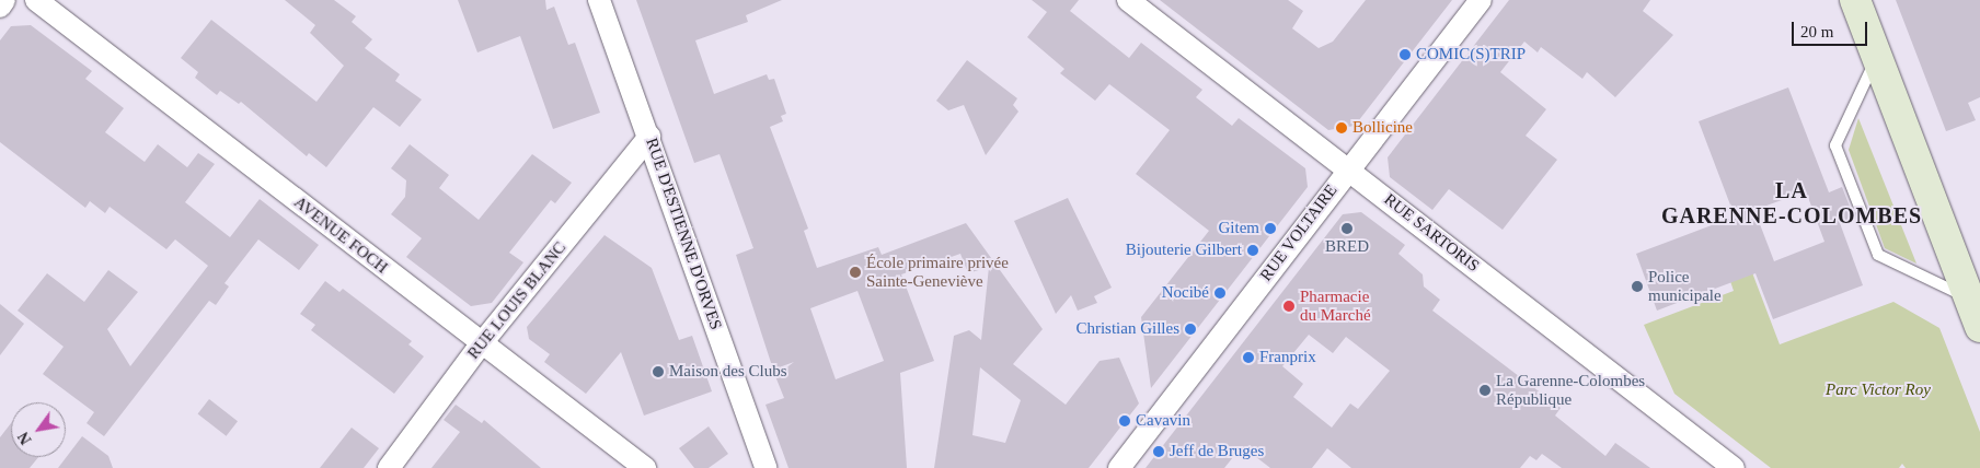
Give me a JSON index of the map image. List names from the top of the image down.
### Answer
{
  "streets": {
    "street": [
      "RUE VOLTAIRE",
      "RUE SARTORIS",
      "RUE D'ESTIENNE D'ORVES",
      "AVENUE FOCH",
      "RUE LOUIS BLANC"
    ]
  },
  "crossings": [
    ["RUE VOLTAIRE", "RUE SARTORIS"],
    ["RUE D'ESTIENNE D'ORVES", "RUE LOUIS BLANC"],
    ["AVENUE FOCH", "RUE LOUIS BLANC"]
  ],
  "districts": ["LA GARENNE-COLOMBES"],
  "parks": ["Parc Victor Roy"],
  "places": [
    "COMIC(S)TRIP",
    "Bollicine",
    "Gitem",
    "BRED",
    "Bijouterie Gilbert",
    "École primaire privée Sainte-Geneviève",
    "Police municipale",
    "Nocibé",
    "Pharmacie du Marché",
    "Christian Gilles",
    "Franprix",
    "Maison des Clubs",
    "La Garenne-Colombes République",
    "Cavavin",
    "Jeff de Bruges"
  ],
  "scale_bar": "20 m",
  "north": "bottom left"
}
